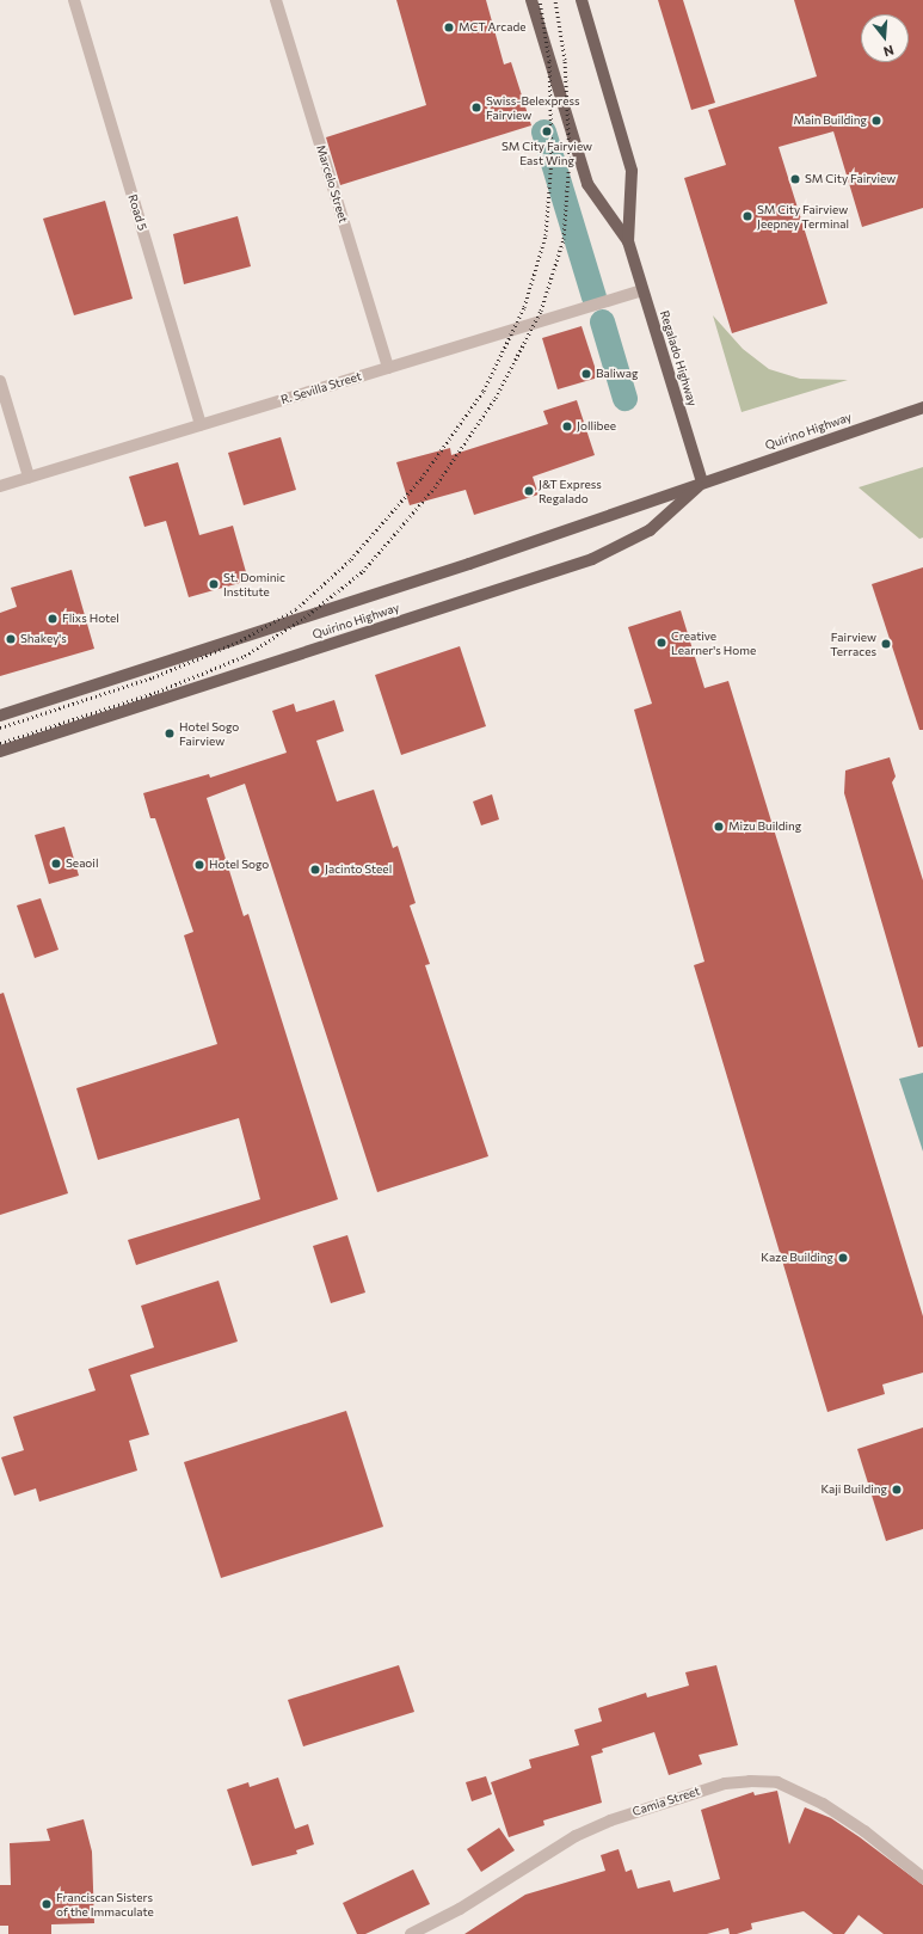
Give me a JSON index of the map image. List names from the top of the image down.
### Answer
{
  "streets": {
    "main road": ["Regalado Highway", "Quirino Highway"],
    "street": [
      "Marcelo Street",
      "Road 5",
      "R. Sevilla Street",
      "Camia Street"
    ]
  },
  "crossings": [
    ["Marcelo Street", "R. Sevilla Street"],
    ["Road 5", "R. Sevilla Street"],
    ["Regalado Highway", "R. Sevilla Street"],
    ["Regalado Highway", "Quirino Highway"]
  ],
  "places": [
    "MCT Arcade",
    "Swiss-Belexpress Fairview",
    "Main Building",
    "SM City Fairview East Wing",
    "SM City Fairview",
    "SM City Fairview Jeepney Terminal",
    "Baliwag",
    "Jollibee",
    "J&T Express Regalado",
    "St. Dominic Institute",
    "Flixs Hotel",
    "Shakey's",
    "Creative Learner's Home",
    "Fairview Terraces",
    "Hotel Sogo Fairview",
    "Mizu Building",
    "Seaoil",
    "Hotel Sogo",
    "Jacinto Steel",
    "Kaze Building",
    "Kaji Building",
    "Franciscan Sisters of the Immaculate"
  ],
  "north": "bottom"
}
